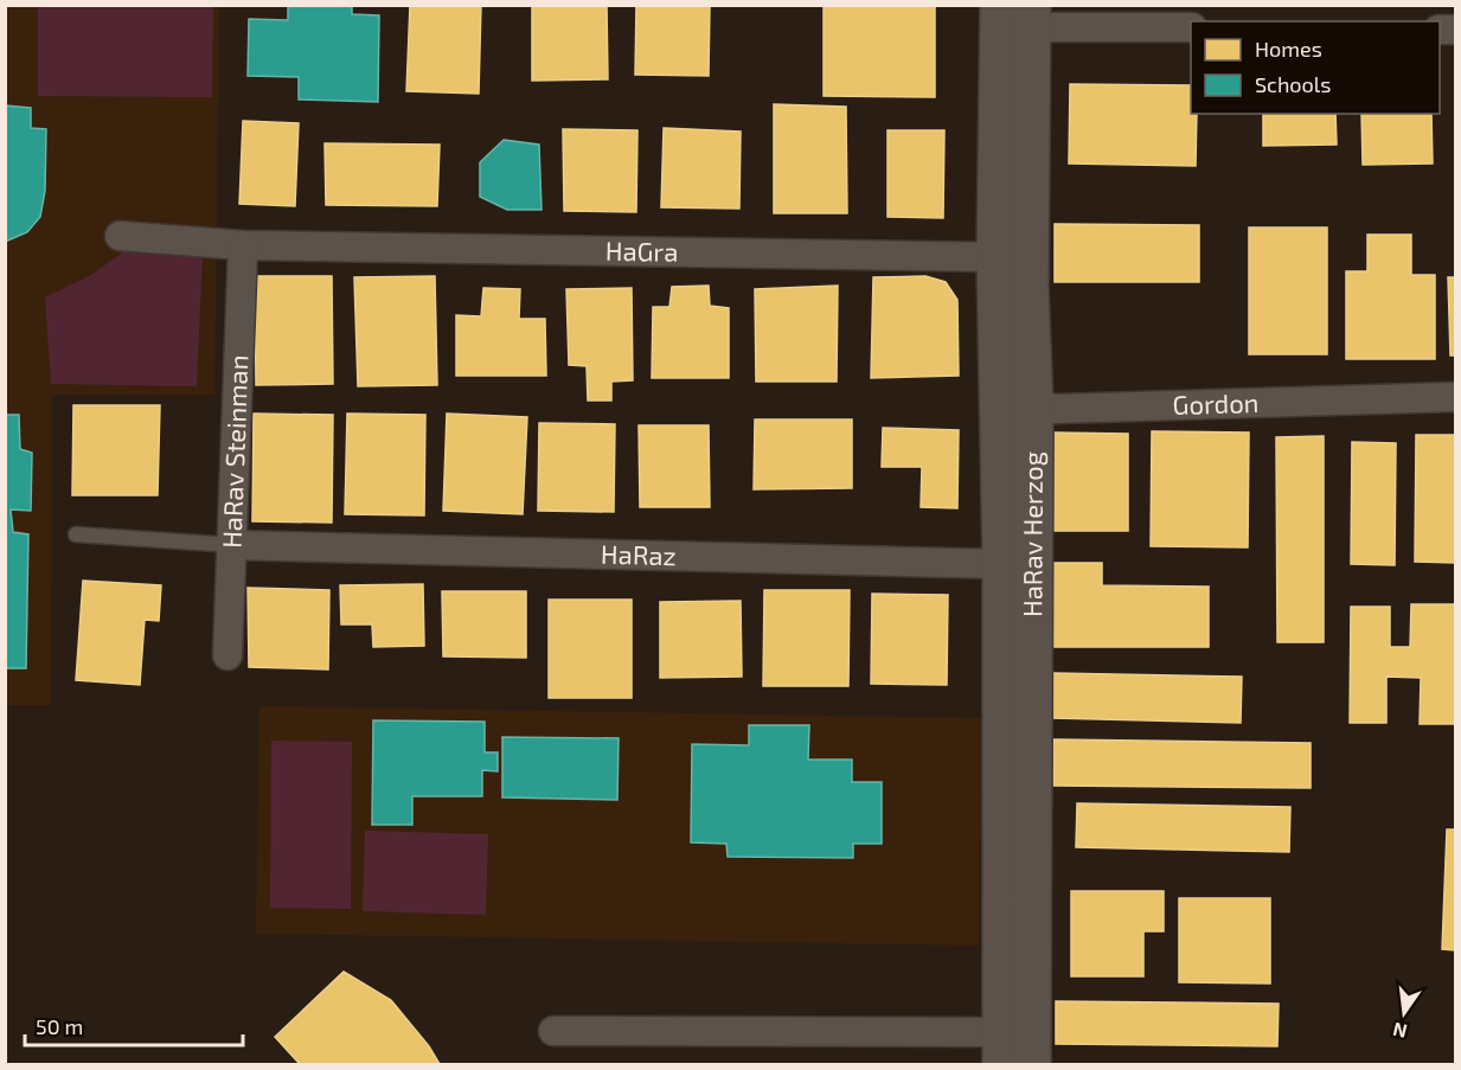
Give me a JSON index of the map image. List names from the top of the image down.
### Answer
{
  "streets": {
    "street": [
      "HaGra",
      "Gordon",
      "HaRav Steinman",
      "HaRav Herzog",
      "HaRaz"
    ]
  },
  "crossings": [
    ["HaGra", "HaRav Steinman"],
    ["HaGra", "HaRav Herzog"],
    ["Gordon", "HaRav Herzog"],
    ["HaRav Steinman", "HaRaz"],
    ["HaRav Herzog", "HaRaz"]
  ],
  "legend": ["Homes", "Schools"],
  "scale_bar": "50 m",
  "north": "bottom"
}
